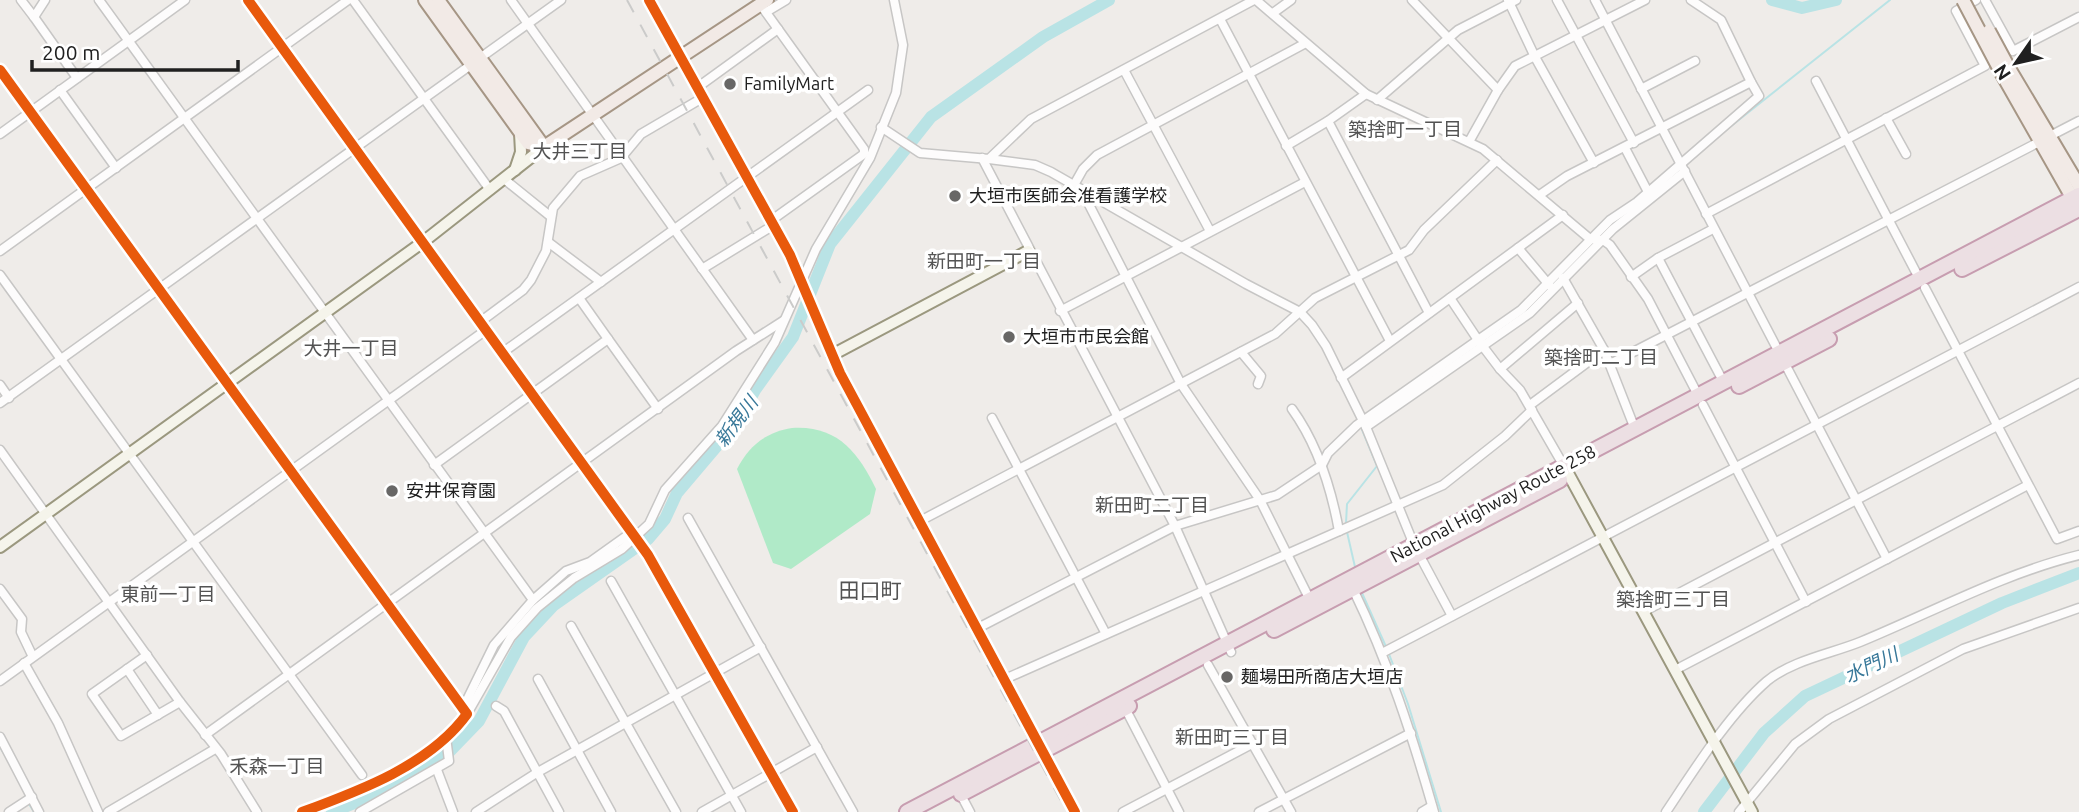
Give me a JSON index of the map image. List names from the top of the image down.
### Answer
{
  "streets": {
    "highway": ["National Highway Route 258"]
  },
  "districts": [
    "築捨町一丁目",
    "大井三丁目",
    "新田町一丁目",
    "大井一丁目",
    "築捨町二丁目",
    "新田町二丁目",
    "田口町",
    "東前一丁目",
    "築捨町三丁目",
    "新田町三丁目",
    "禾森一丁目"
  ],
  "water": ["新規川", "水門川"],
  "places": [
    "FamilyMart",
    "大垣市医師会准看護学校",
    "大垣市市民会館",
    "安井保育園",
    "麺場田所商店大垣店"
  ],
  "scale_bar": "200 m",
  "north": "bottom left"
}
